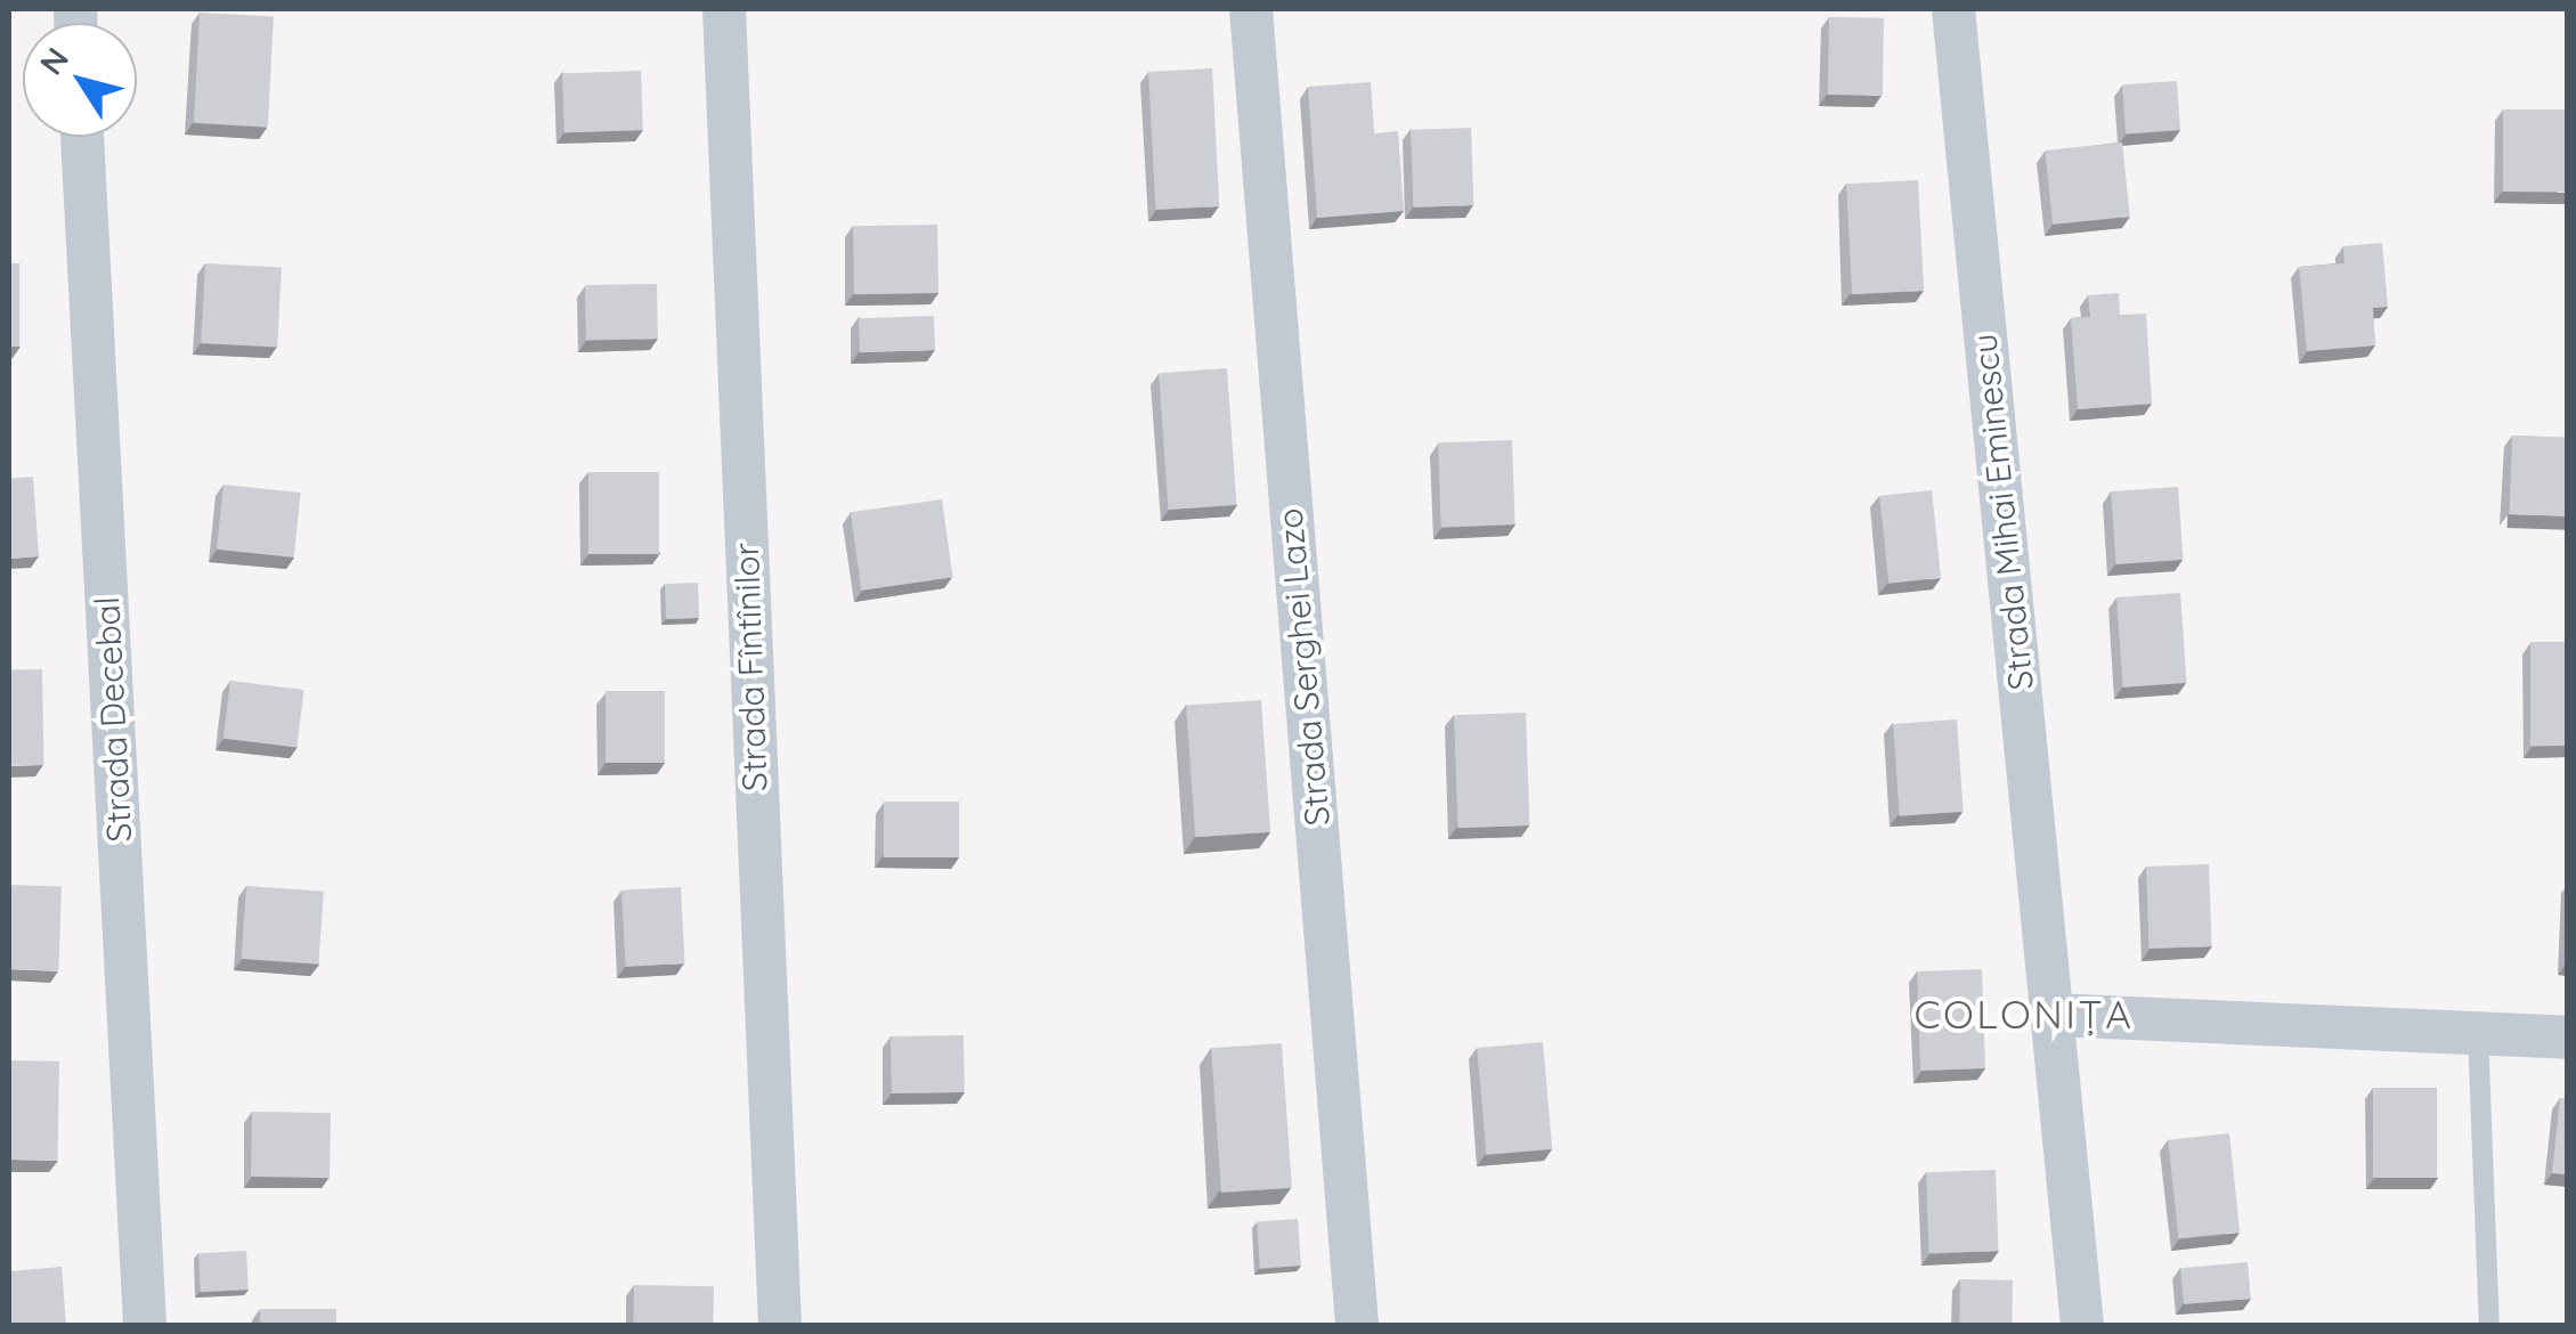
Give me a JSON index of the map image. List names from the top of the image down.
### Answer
{
  "streets": {
    "street": [
      "Strada Mihai Eminescu",
      "Strada Fîntînilor",
      "Strada Serghei Lazo",
      "Strada Decebal"
    ]
  },
  "districts": ["COLONIȚA"],
  "north": "top left"
}
